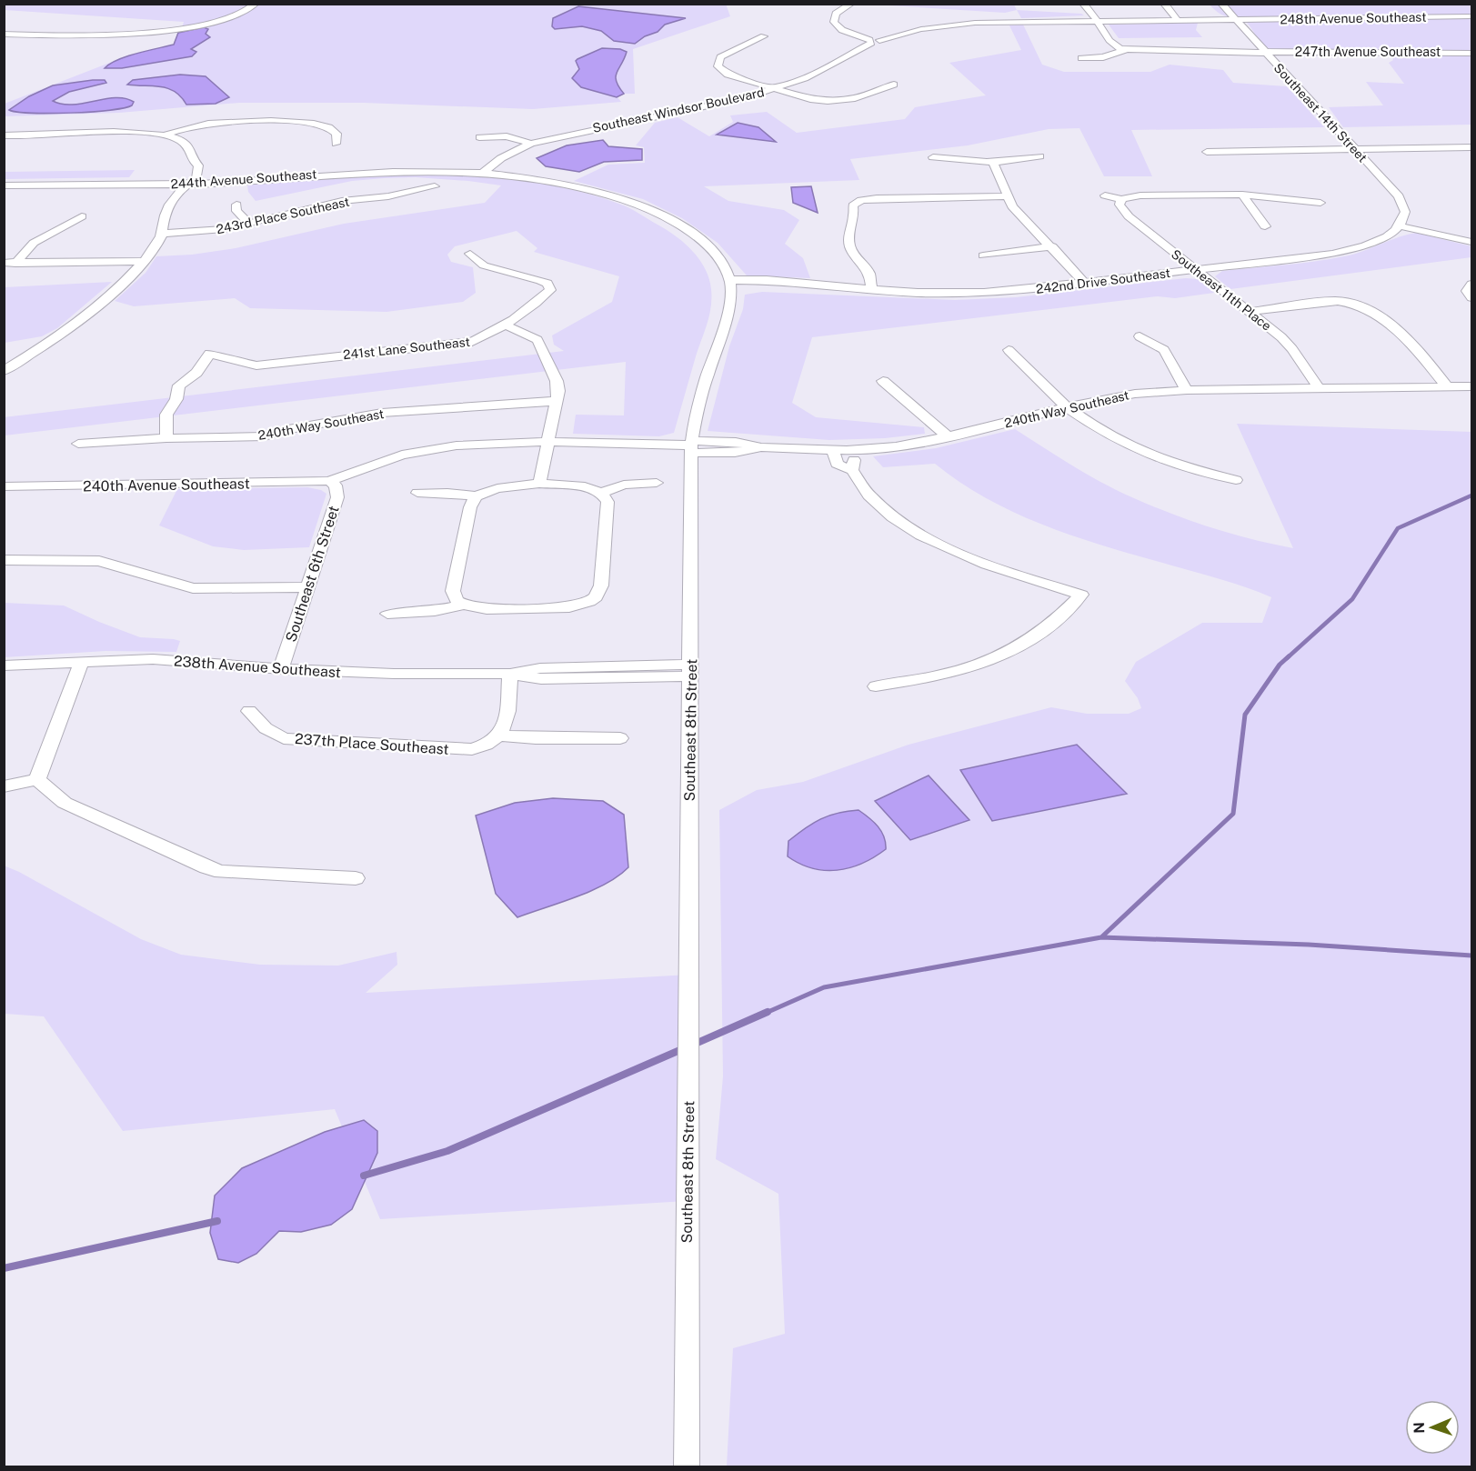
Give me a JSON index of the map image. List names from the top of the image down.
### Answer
{
  "streets": {
    "street": [
      "248th Avenue Southeast",
      "247th Avenue Southeast",
      "Southeast Windsor Boulevard",
      "Southeast 14th Street",
      "244th Avenue Southeast",
      "243rd Place Southeast",
      "242nd Drive Southeast",
      "Southeast 11th Place",
      "241st Lane Southeast",
      "240th Way Southeast",
      "240th Avenue Southeast",
      "Southeast 6th Street",
      "238th Avenue Southeast",
      "Southeast 8th Street",
      "237th Place Southeast"
    ]
  },
  "crossings": [
    ["248th Avenue Southeast", "Southeast Windsor Boulevard"],
    ["248th Avenue Southeast", "Southeast 14th Street"],
    ["247th Avenue Southeast", "Southeast 14th Street"],
    ["Southeast Windsor Boulevard", "244th Avenue Southeast"],
    ["Southeast 14th Street", "242nd Drive Southeast"],
    ["242nd Drive Southeast", "Southeast 11th Place"],
    ["242nd Drive Southeast", "Southeast 8th Street"],
    ["Southeast 11th Place", "240th Way Southeast"],
    ["241st Lane Southeast", "240th Way Southeast"],
    ["240th Way Southeast", "240th Avenue Southeast"],
    ["240th Way Southeast", "Southeast 6th Street"],
    ["240th Way Southeast", "Southeast 8th Street"],
    ["240th Avenue Southeast", "Southeast 6th Street"],
    ["Southeast 6th Street", "238th Avenue Southeast"],
    ["238th Avenue Southeast", "Southeast 8th Street"]
  ],
  "north": "left"
}
